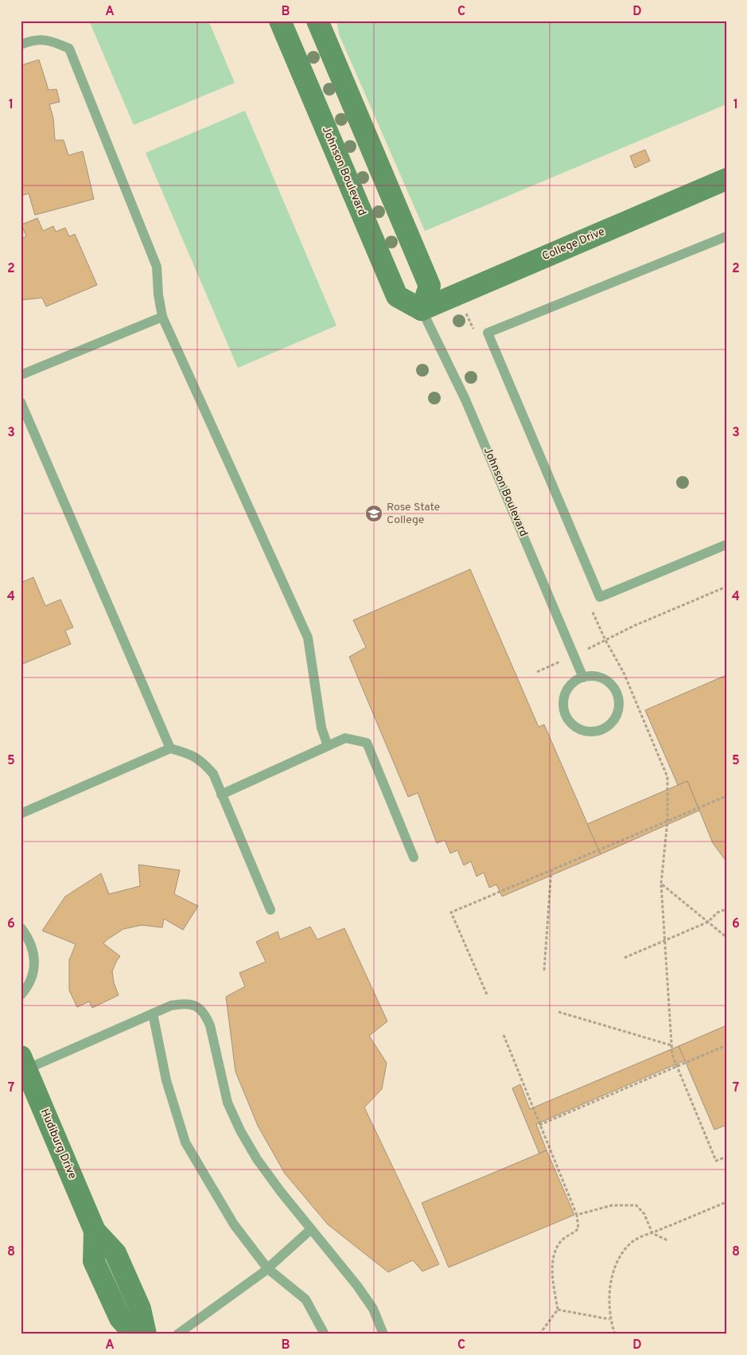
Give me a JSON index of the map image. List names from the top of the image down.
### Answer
{
  "streets": {
    "street": ["Johnson Boulevard", "College Drive", "Hudiburg Drive"]
  },
  "crossings": [
    ["Johnson Boulevard", "College Drive"]
  ],
  "places": {
    "school or university": ["Rose State College"]
  },
  "grid": {
    "columns": [
      "A",
      "B",
      "C",
      "D"
    ],
    "rows": [
      "1",
      "2",
      "3",
      "4",
      "5",
      "6",
      "7",
      "8"
    ]
  }
}
